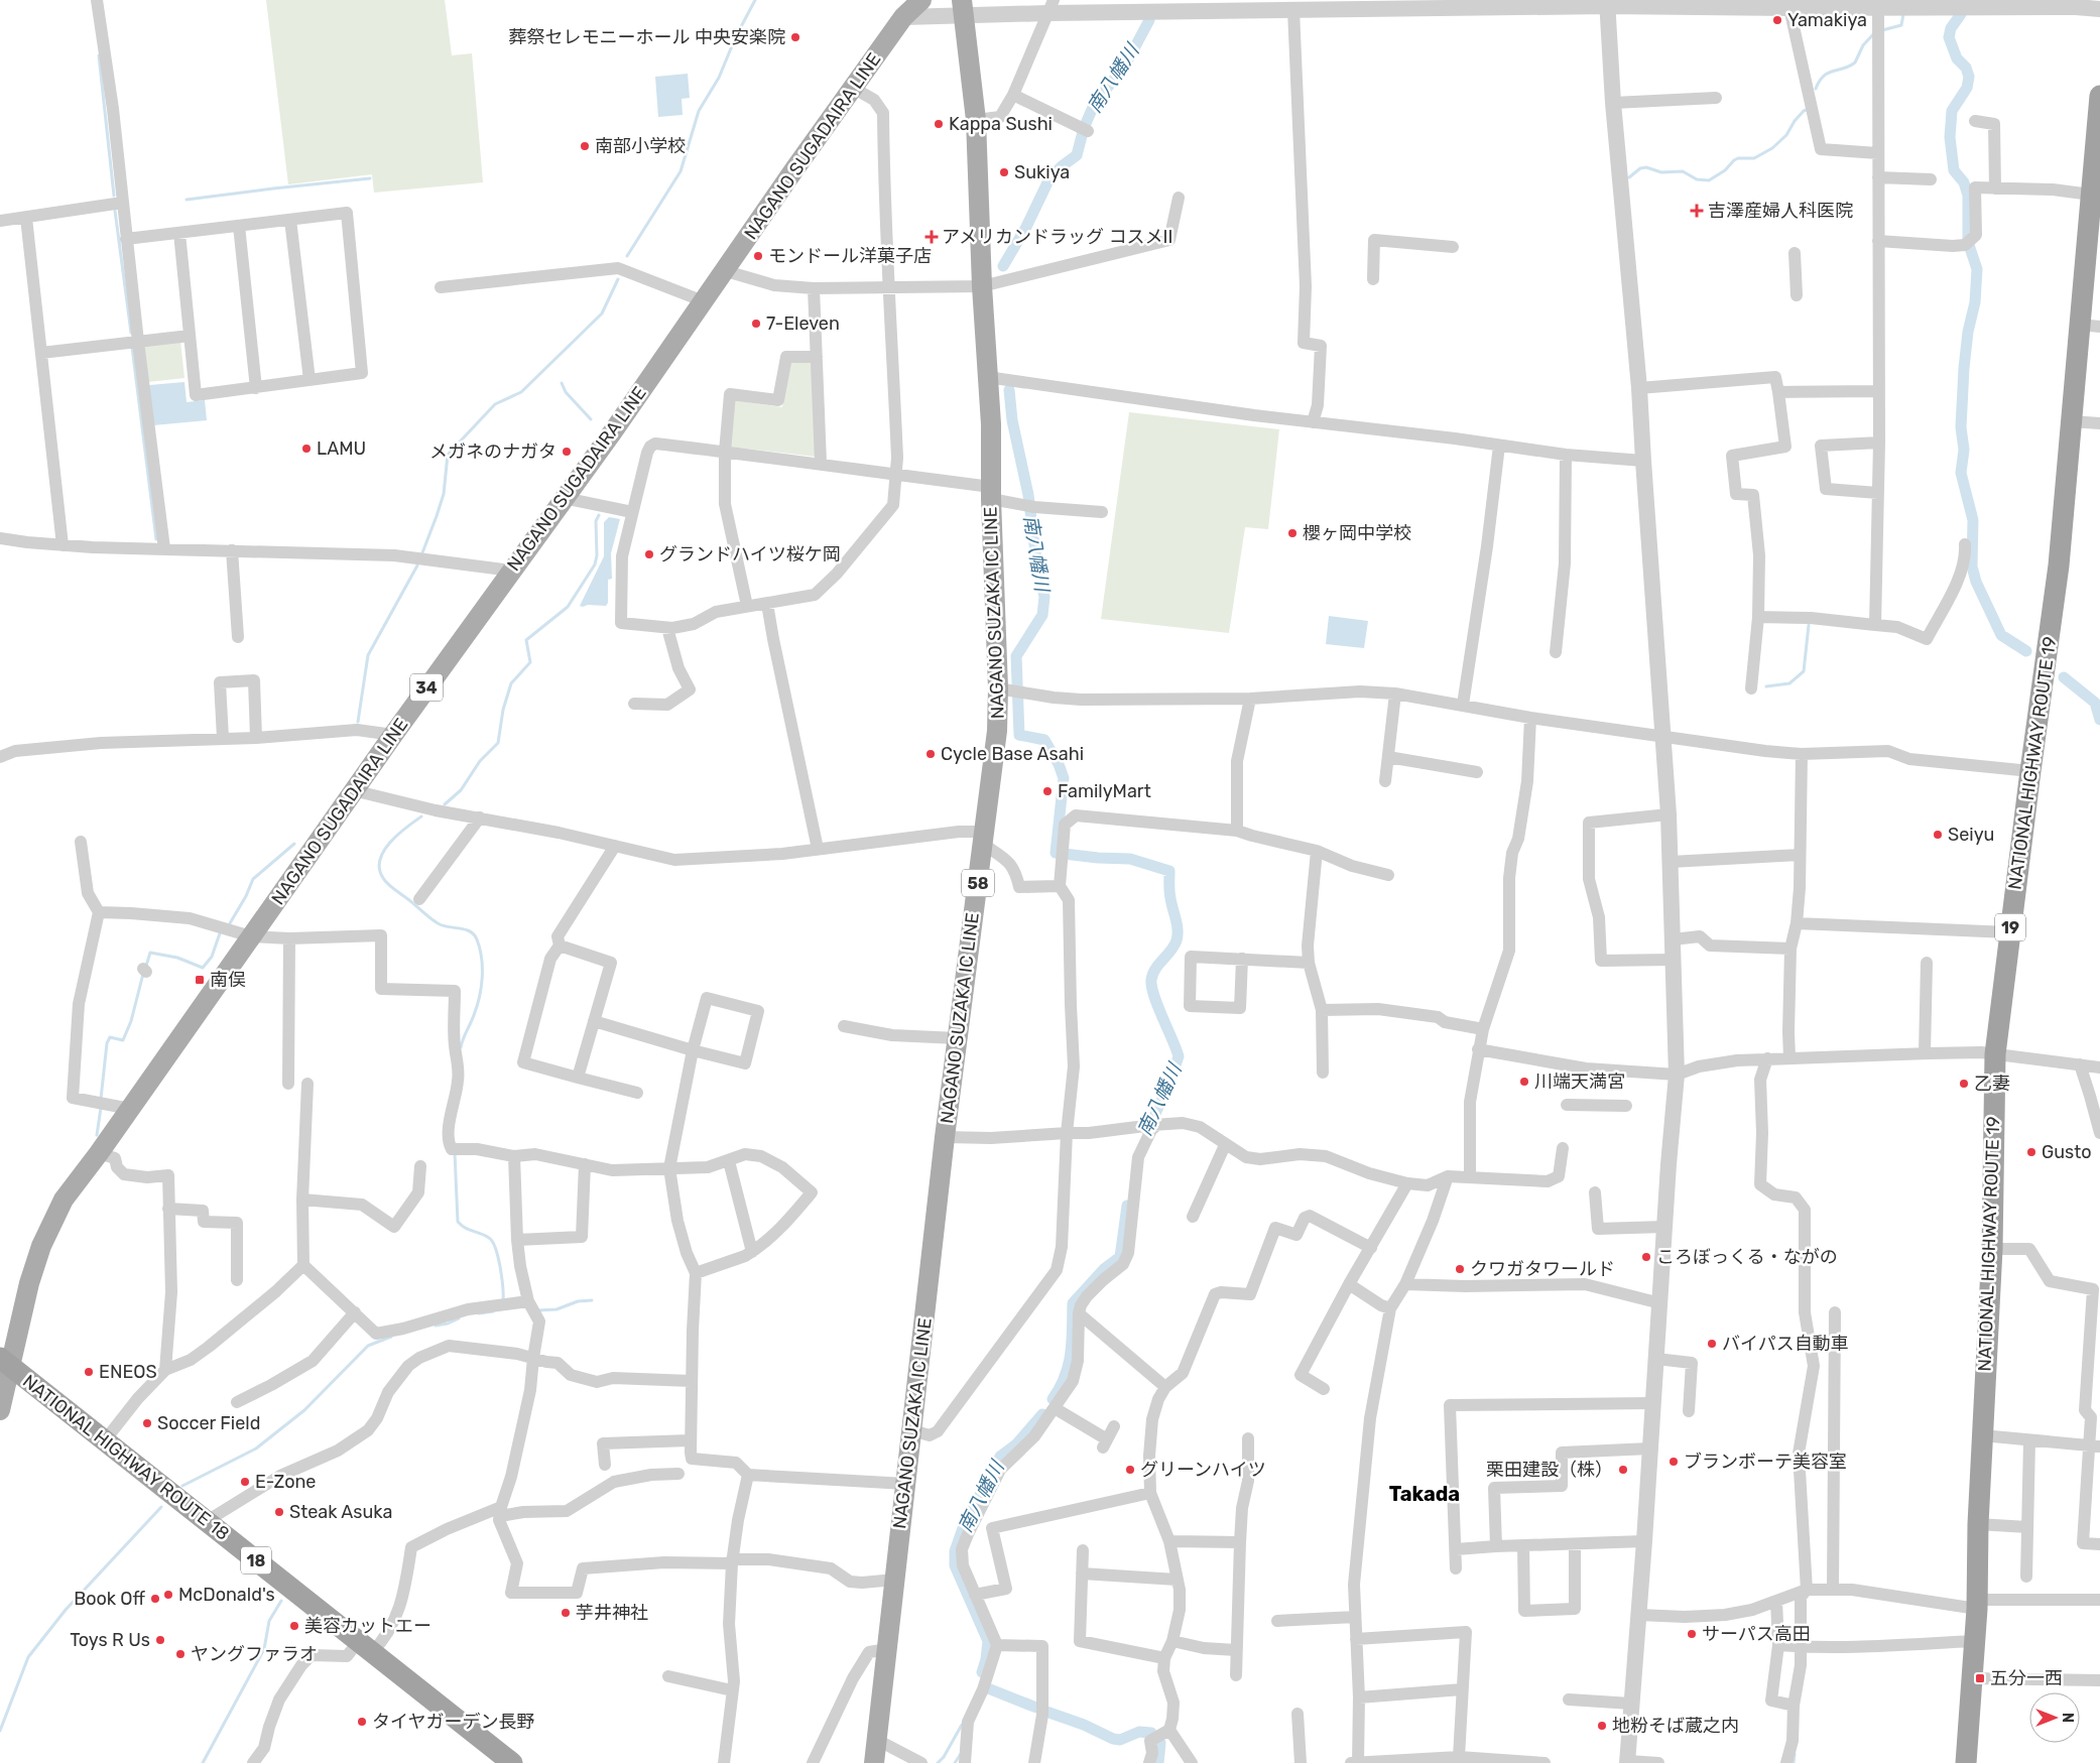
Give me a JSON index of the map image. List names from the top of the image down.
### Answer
{
  "streets": {
    "highway": [
      "NATIONAL HIGHWAY ROUTE 19",
      "19",
      "NATIONAL HIGHWAY ROUTE 18",
      "18"
    ],
    "main road": [
      "NAGANO SUGADAIRA LINE",
      "NAGANO SUZAKA IC LINE",
      "34",
      "58"
    ]
  },
  "crossings": [
    ["NAGANO SUGADAIRA LINE", "NATIONAL HIGHWAY ROUTE 18"]
  ],
  "districts": ["Takada"],
  "water": ["南八幡川"],
  "places": {
    "other": [
      "Yamakiya",
      "葬祭セレモニーホール 中央安楽院",
      "Kappa Sushi",
      "南部小学校",
      "Sukiya",
      "モンドール洋菓子店",
      "7-Eleven",
      "LAMU",
      "メガネのナガタ",
      "櫻ヶ岡中学校",
      "グランドハイツ桜ケ岡",
      "Cycle Base Asahi",
      "FamilyMart",
      "Seiyu",
      "川端天満宮",
      "乙妻",
      "Gusto",
      "ころぼっくる・ながの",
      "クワガタワールド",
      "バイパス自動車",
      "ENEOS",
      "Soccer Field",
      "ブランボーテ美容室",
      "グリーンハイツ",
      "栗田建設（株）",
      "E-Zone",
      "Steak Asuka",
      "McDonald's",
      "Book Off",
      "芋井神社",
      "美容カットエー",
      "サーパス高田",
      "Toys R Us",
      "ヤングファラオ",
      "タイヤガーデン長野",
      "地粉そば蔵之内"
    ],
    "health": ["吉澤産婦人科医院", "アメリカンドラッグ コスメII"],
    "transit": ["南俣", "五分一西"]
  },
  "north": "right"
}
